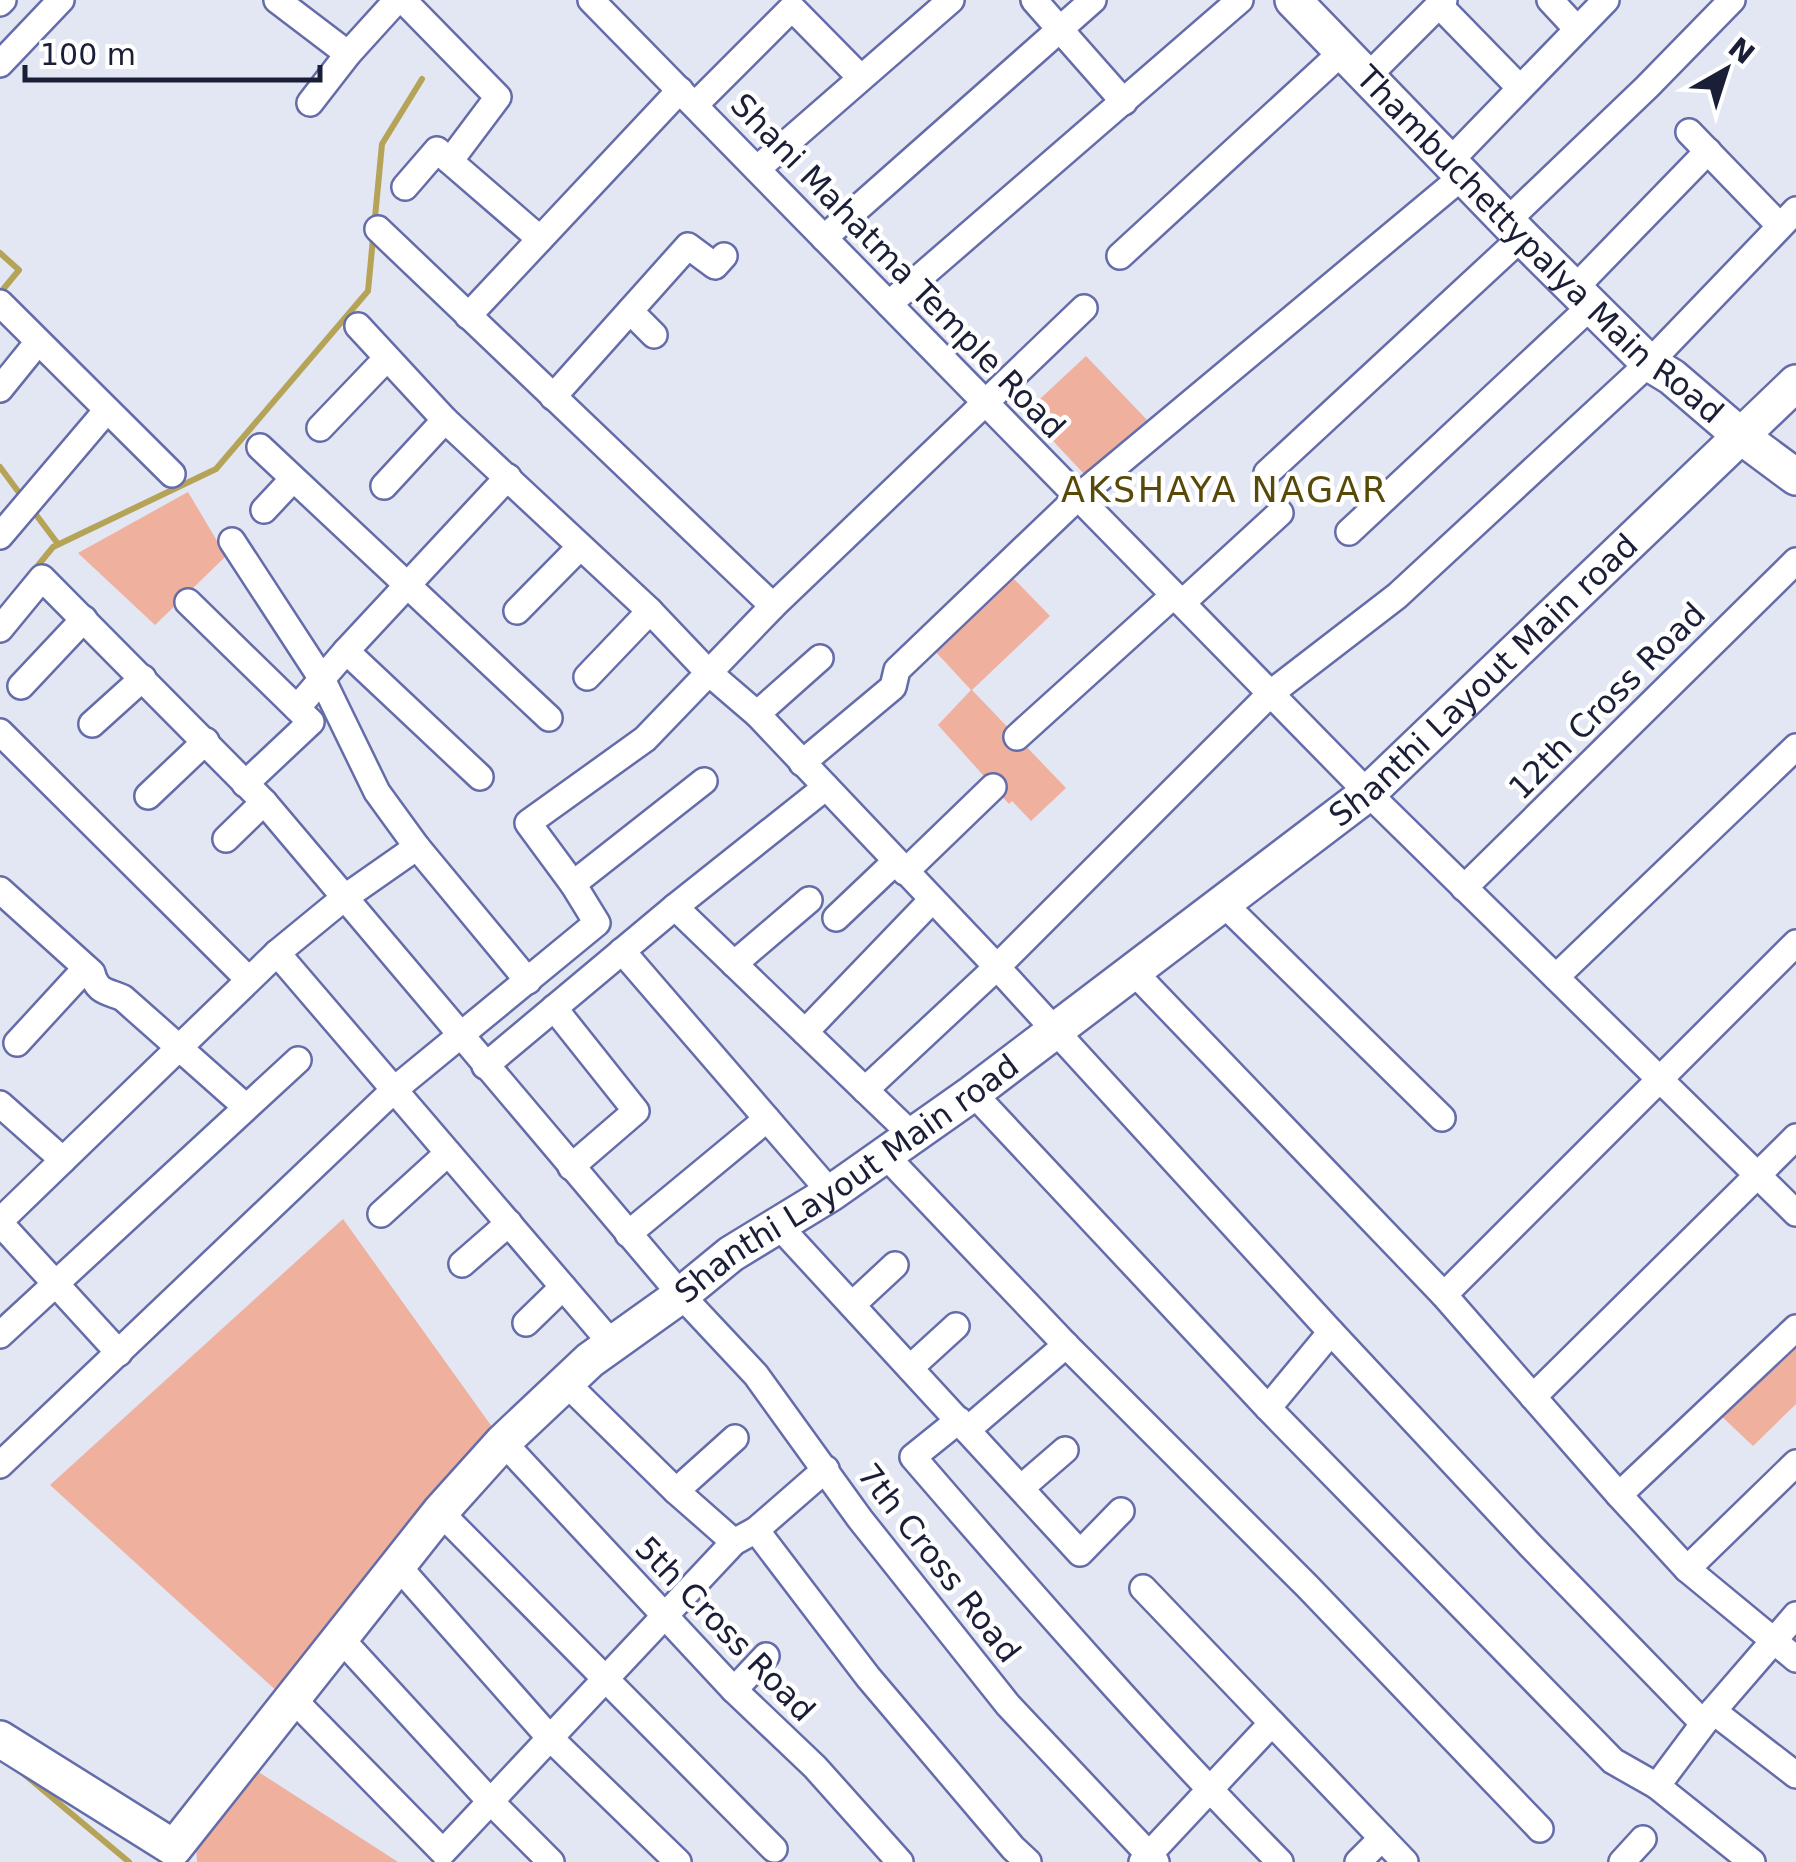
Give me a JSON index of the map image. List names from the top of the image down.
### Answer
{
  "streets": {
    "street": [
      "Thambuchettypalya Main Road",
      "Shani Mahatma Temple Road",
      "Shanthi Layout Main road",
      "12th Cross Road",
      "7th Cross Road",
      "5th Cross Road"
    ]
  },
  "crossings": [
    ["Thambuchettypalya Main Road", "Shanthi Layout Main road"],
    ["Shani Mahatma Temple Road", "Shanthi Layout Main road"],
    ["Shani Mahatma Temple Road", "12th Cross Road"],
    ["Shanthi Layout Main road", "7th Cross Road"],
    ["Shanthi Layout Main road", "5th Cross Road"]
  ],
  "districts": ["AKSHAYA NAGAR"],
  "scale_bar": "100 m",
  "north": "top right"
}
